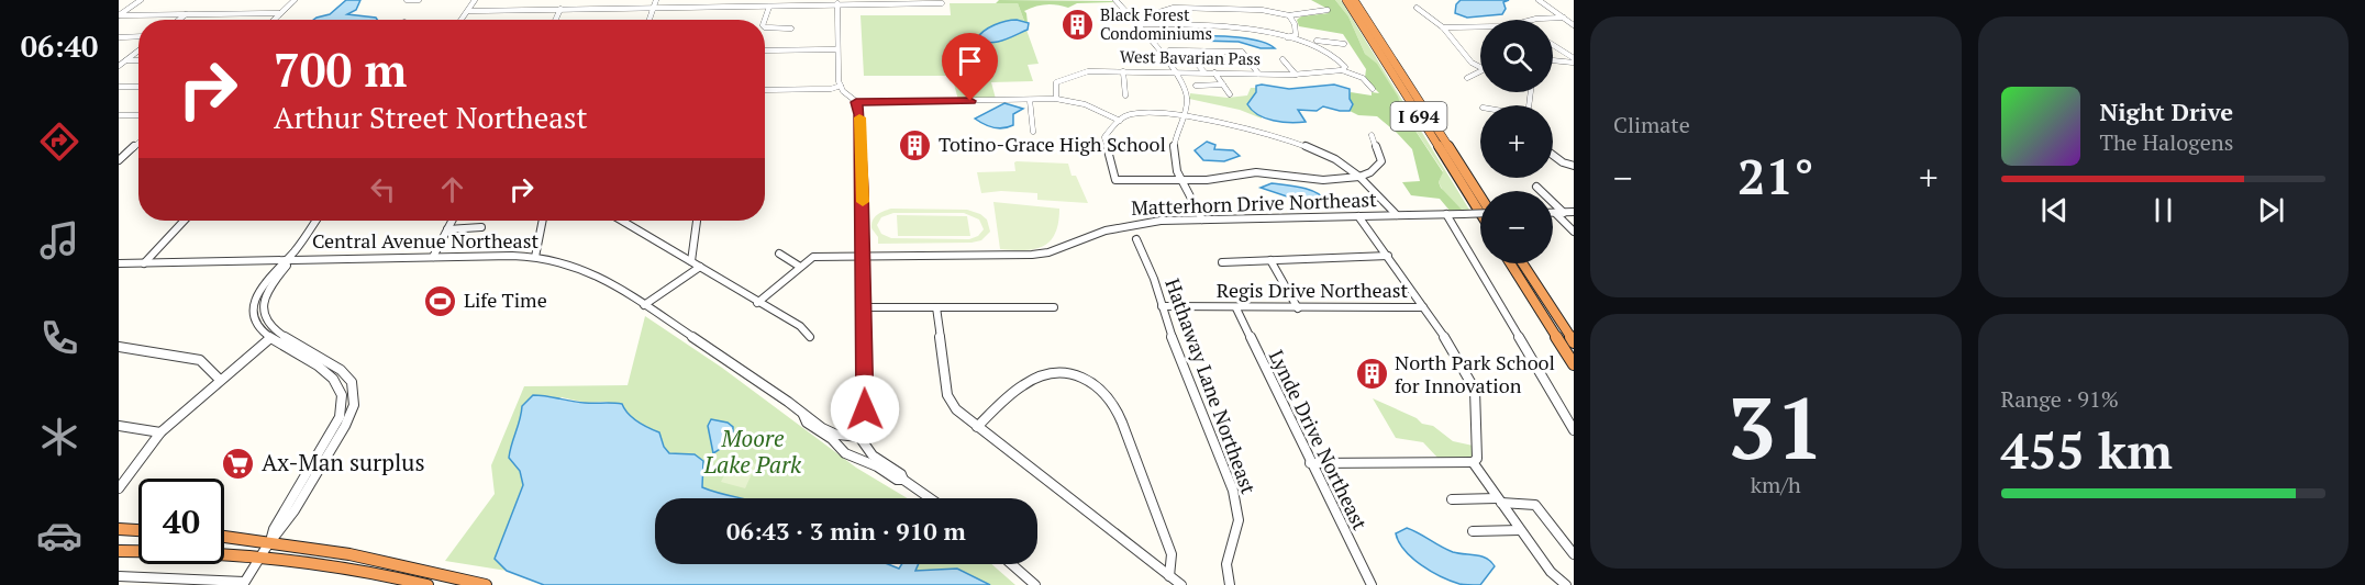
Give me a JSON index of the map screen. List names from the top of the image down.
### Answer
{
  "streets": {
    "highway": ["I 694"],
    "street": [
      "West Bavarian Pass",
      "Matterhorn Drive Northeast",
      "Central Avenue Northeast",
      "Regis Drive Northeast",
      "Hathaway Lane Northeast",
      "Lynde Drive Northeast"
    ]
  },
  "crossings": [
    ["Regis Drive Northeast", "Hathaway Lane Northeast"],
    ["Regis Drive Northeast", "Lynde Drive Northeast"]
  ],
  "parks": ["Moore Lake Park"],
  "places": {
    "building": ["Black Forest Condominiums", "Totino-Grace High School", "North Park School for Innovation"],
    "sports": ["Life Time"],
    "supermarket": ["Ax-Man surplus"]
  },
  "page": {
    "tabs": "06:40",
    "tile": [
      "Climate",
      ["31", "km/h"],
      ["Range · 91%", "455 km"]
    ],
    "map_buttons": ["+", "−"],
    "turn": ["700 m", "Arthur Street Northeast"],
    "song": ["Night Drive", "The Halogens"],
    "heat": ["−", "21°", "+"],
    "limit": "40",
    "trip": "06:43 · 3 min · 910 m"
  }
}
